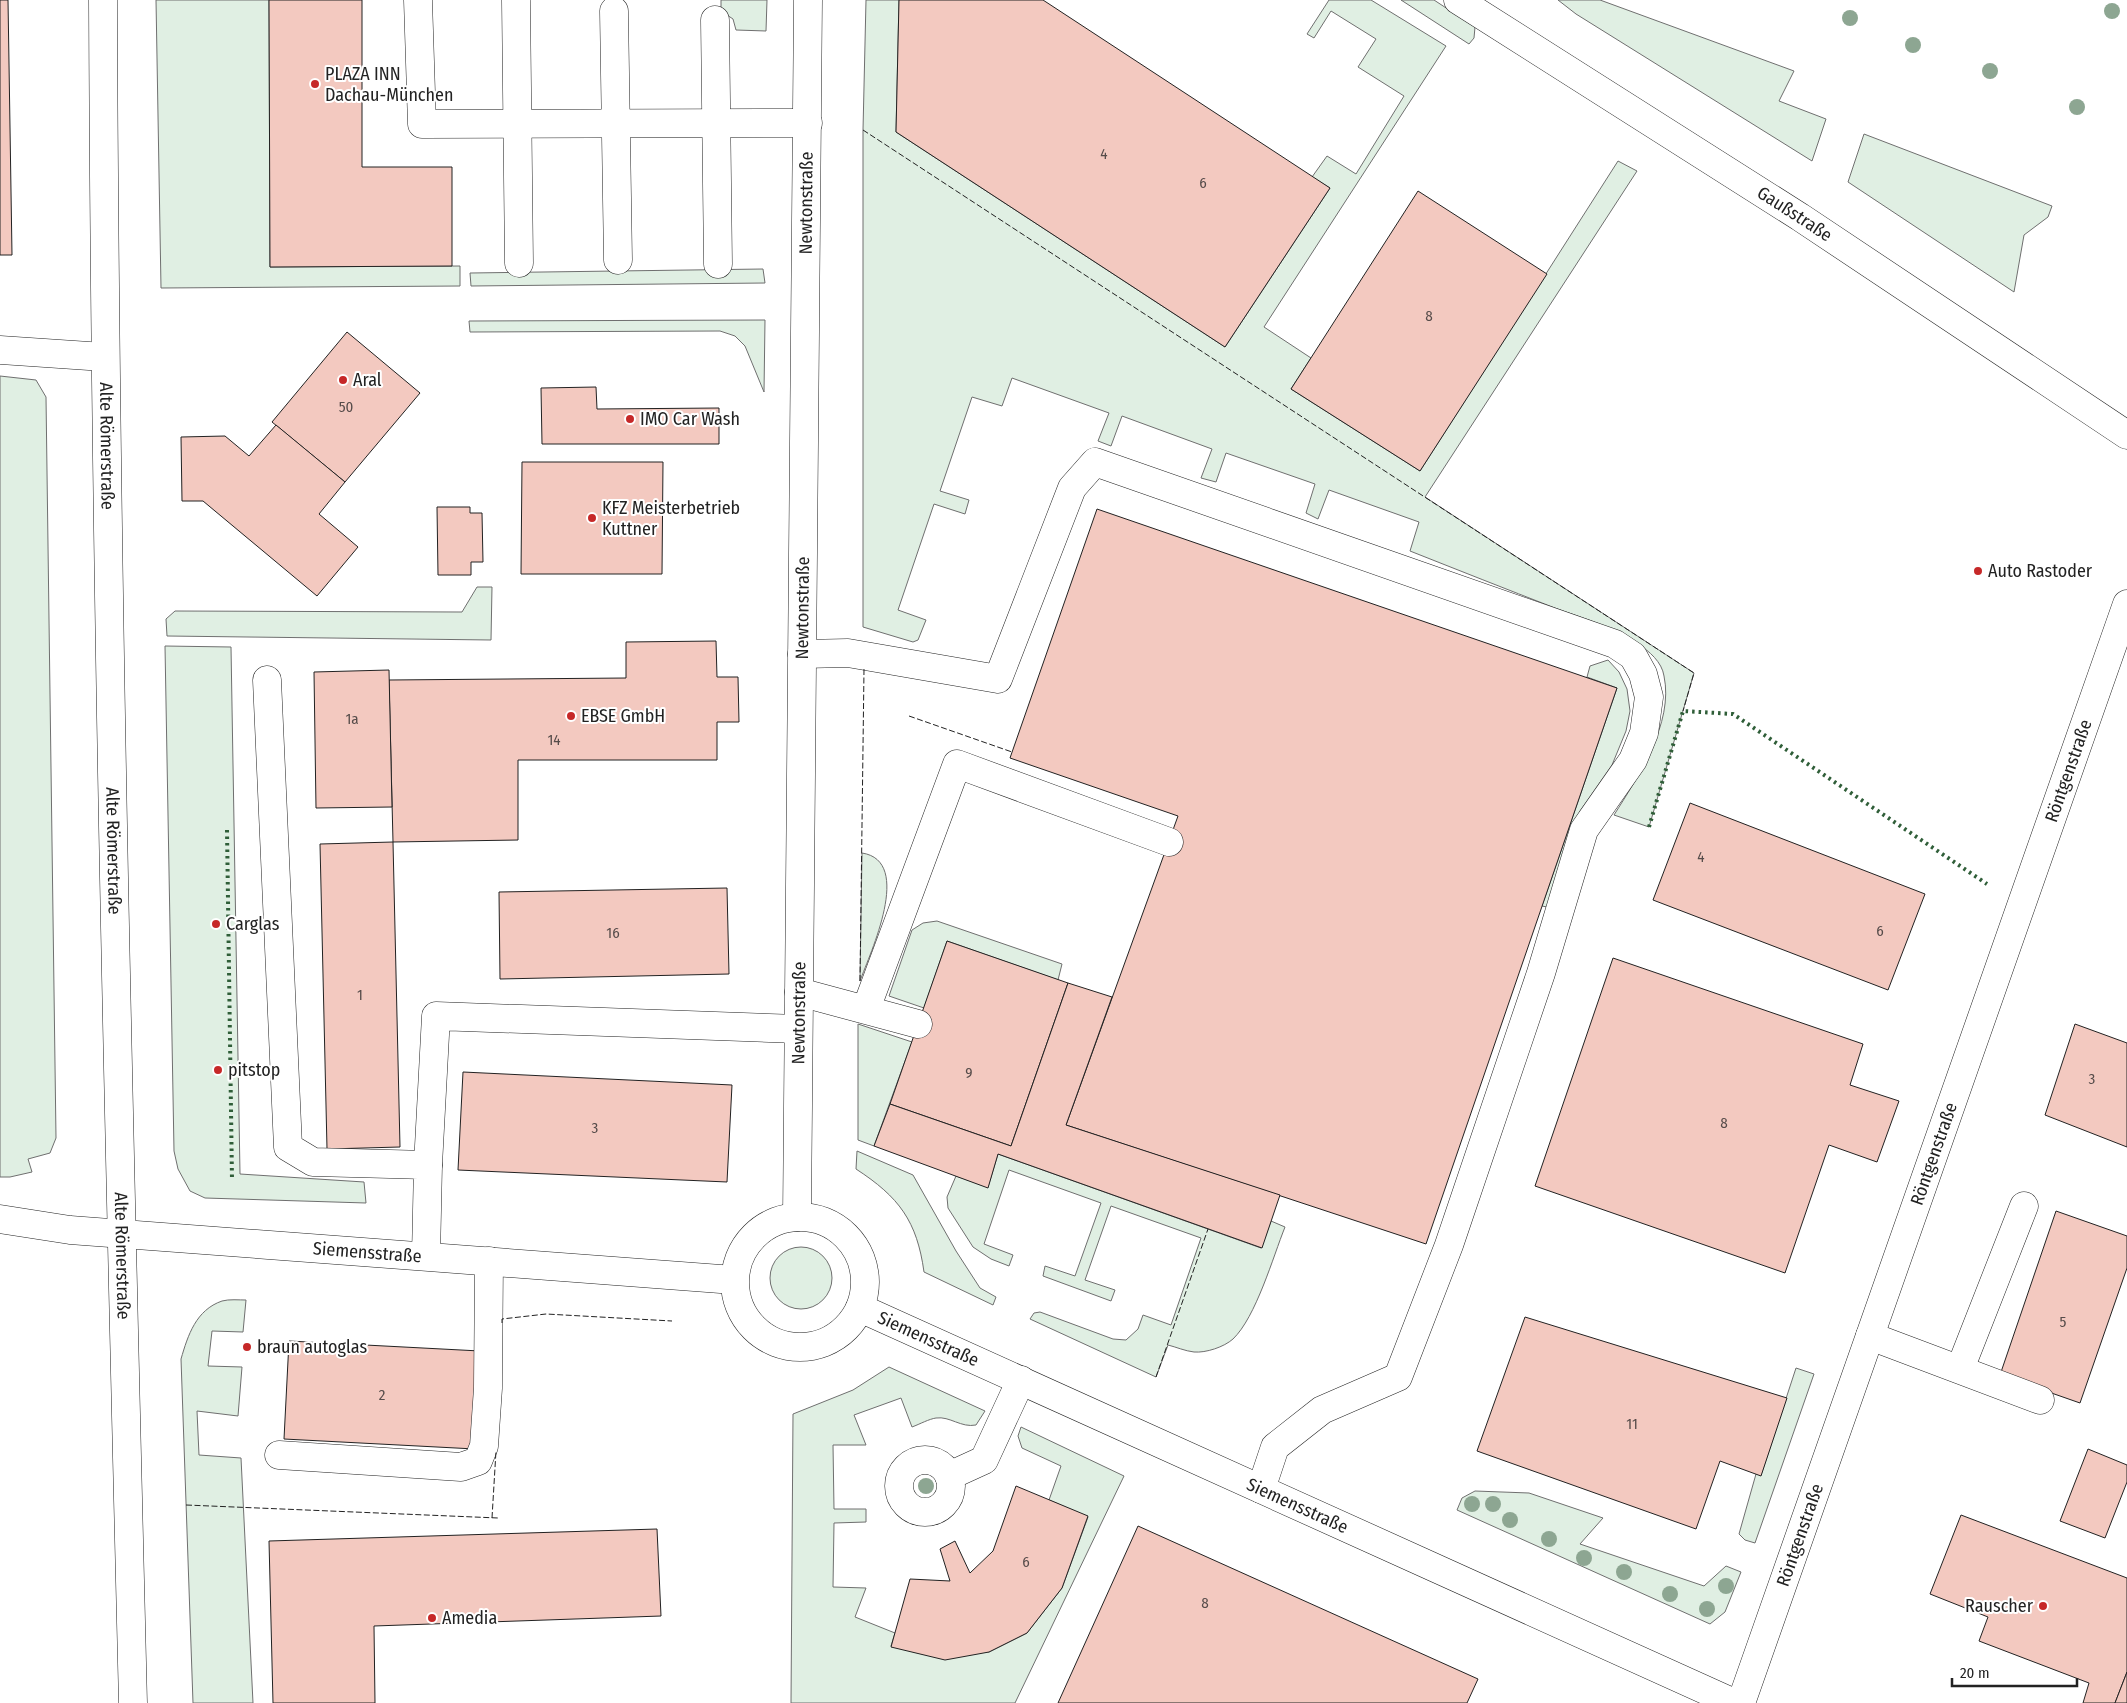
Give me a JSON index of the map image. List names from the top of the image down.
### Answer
{
  "streets": {
    "street": [
      "Newtonstraße",
      "Gaußstraße",
      "Alte Römerstraße",
      "Röntgenstraße",
      "Siemensstraße"
    ]
  },
  "crossings": [
    ["Newtonstraße", "Siemensstraße"],
    ["Alte Römerstraße", "Siemensstraße"]
  ],
  "places": [
    "PLAZA INN Dachau-München",
    "Aral",
    "IMO Car Wash",
    "KFZ Meisterbetrieb Kuttner",
    "Auto Rastoder",
    "EBSE GmbH",
    "Carglas",
    "pitstop",
    "braun autoglas",
    "Rauscher",
    "Amedia"
  ],
  "house_numbers": [
    "4",
    "6",
    "8",
    "50",
    "1a",
    "14",
    "4",
    "6",
    "16",
    "1",
    "9",
    "3",
    "8",
    "3",
    "5",
    "2",
    "11",
    "6",
    "8"
  ],
  "scale_bar": "20 m"
}
